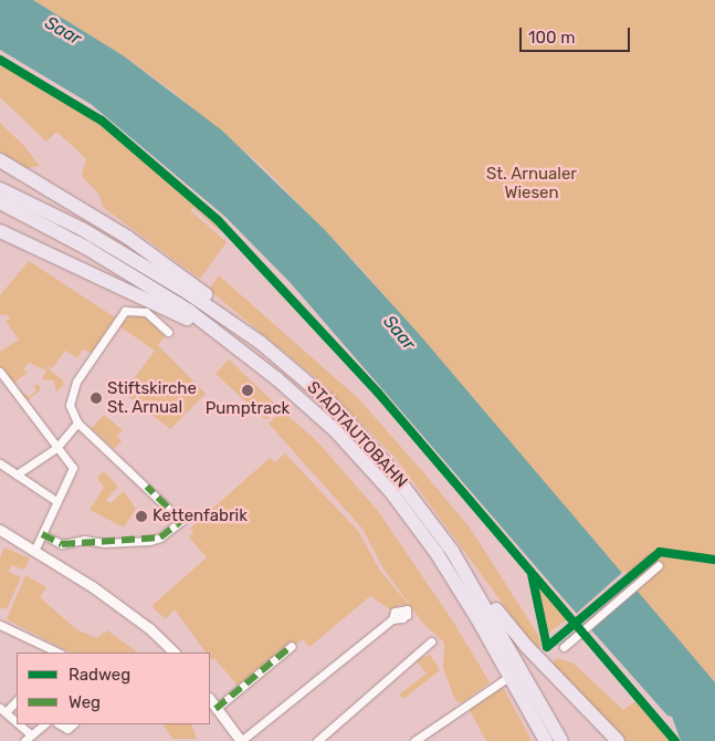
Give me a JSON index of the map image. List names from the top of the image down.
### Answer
{
  "streets": {
    "highway": ["STADTAUTOBAHN"]
  },
  "water": ["Saar"],
  "parks": ["St. Arnualer Wiesen"],
  "places": ["Pumptrack", "Stiftskirche St. Arnual", "Kettenfabrik"],
  "legend": ["Radweg", "Weg"],
  "scale_bar": "100 m"
}
